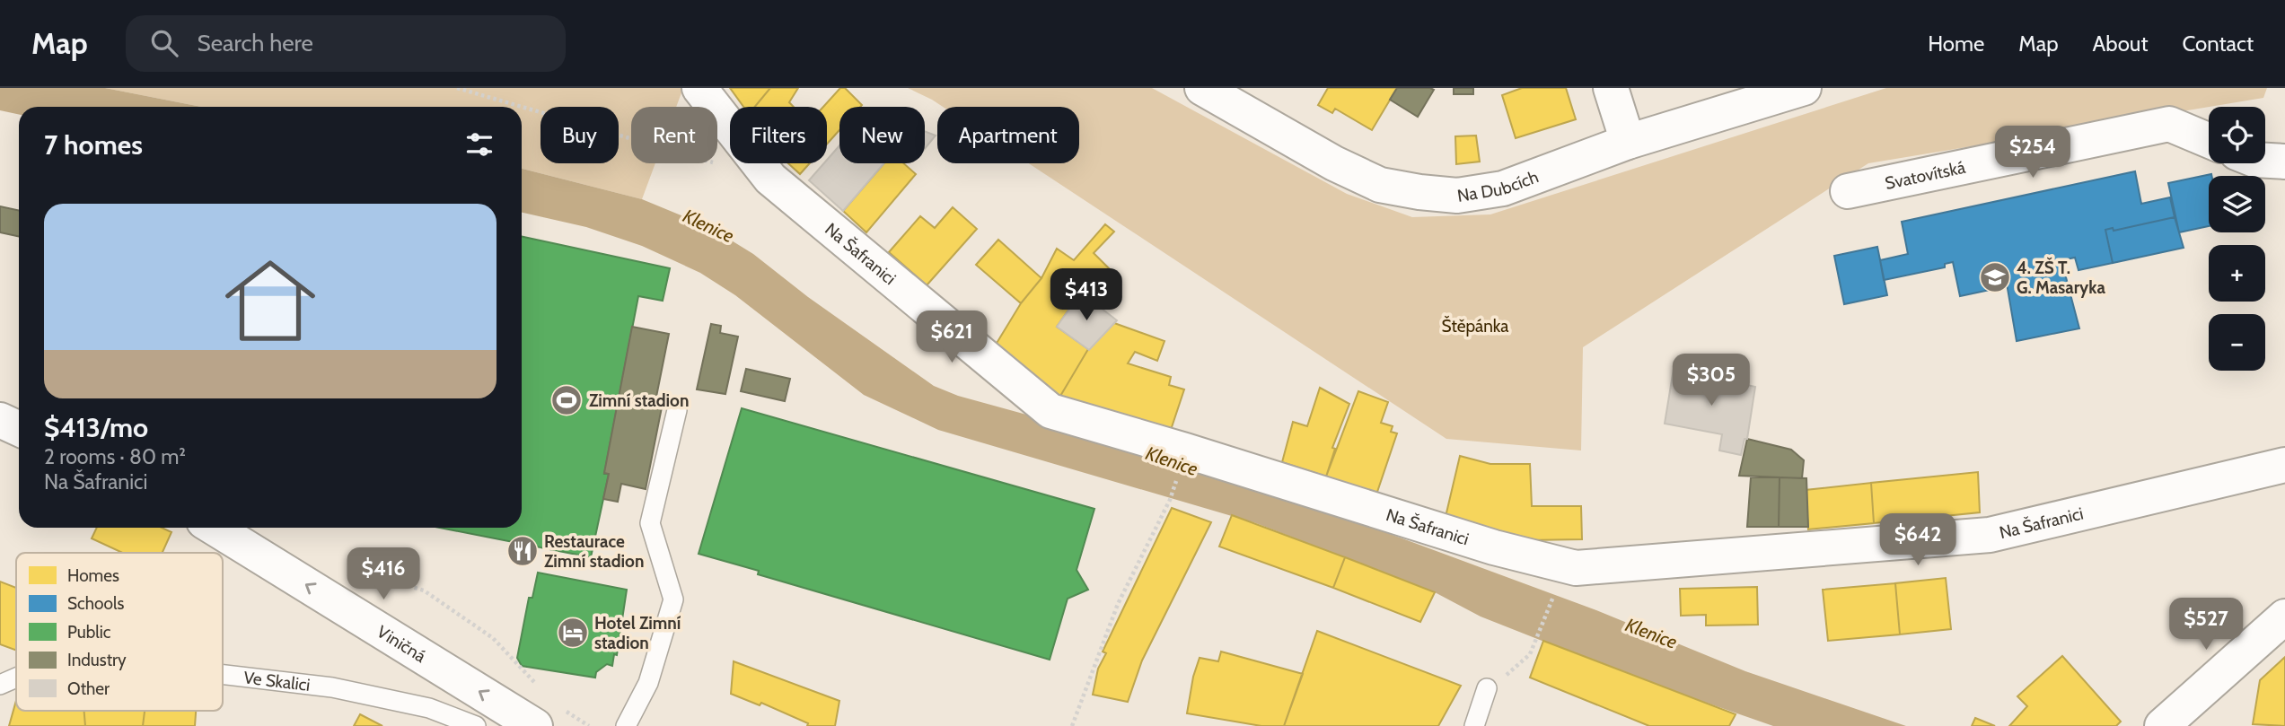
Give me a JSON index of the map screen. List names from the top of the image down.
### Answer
{
  "streets": {
    "street": [
      "Svatovítská",
      "Na Dubcích",
      "Na Šafranici",
      "Viničná"
    ],
    "lane": ["Ve Skalici"]
  },
  "one_way": ["Viničná"],
  "water": ["Klenice"],
  "parks": ["Štěpánka"],
  "places": {
    "school or university": ["4. ZŠ T. G. Masaryka"],
    "sports": ["Zimní stadion"],
    "restaurant": ["Restaurace Zimní stadion"],
    "hotel": ["Hotel Zimní stadion"]
  },
  "legend": [
    "Homes",
    "Schools",
    "Public",
    "Industry",
    "Other"
  ],
  "page": {
    "header": "Map",
    "search": "Search here",
    "nav": [
      "Home",
      "Map",
      "About",
      "Contact"
    ],
    "map_buttons": ["+", "−"],
    "chip": [
      "Buy",
      "Rent",
      "Filters",
      "New",
      "Apartment"
    ],
    "heading": "7 homes",
    "price": [
      "$254",
      "$413",
      "$621",
      "$305",
      "$642",
      "$416",
      "$527"
    ],
    "list": [
      {
        "name": "$413/mo",
        "note": "2 rooms · 80 m² · Na Šafranici"
      }
    ]
  }
}
